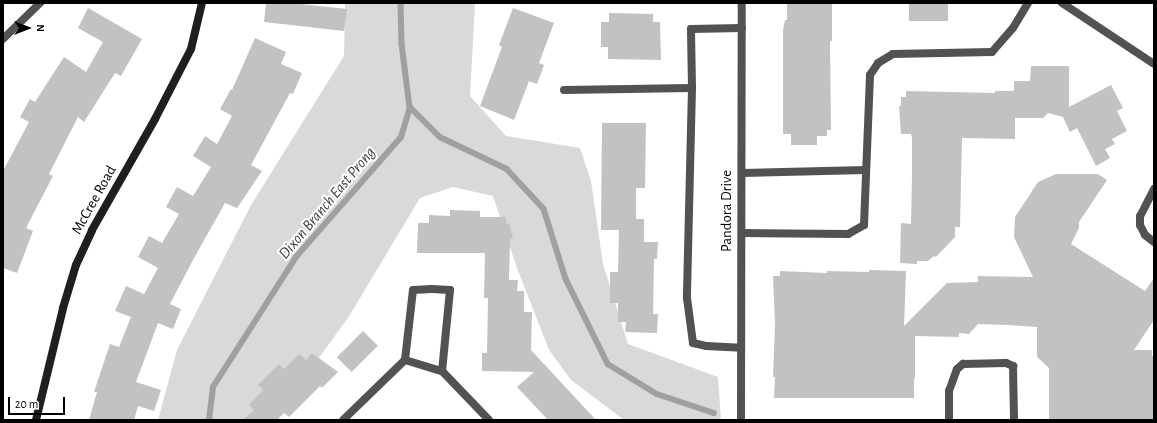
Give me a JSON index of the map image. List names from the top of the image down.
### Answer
{
  "streets": {
    "street": ["McCree Road", "Pandora Drive"]
  },
  "water": ["Dixon Branch East Prong"],
  "scale_bar": "20 m",
  "north": "right"
}
